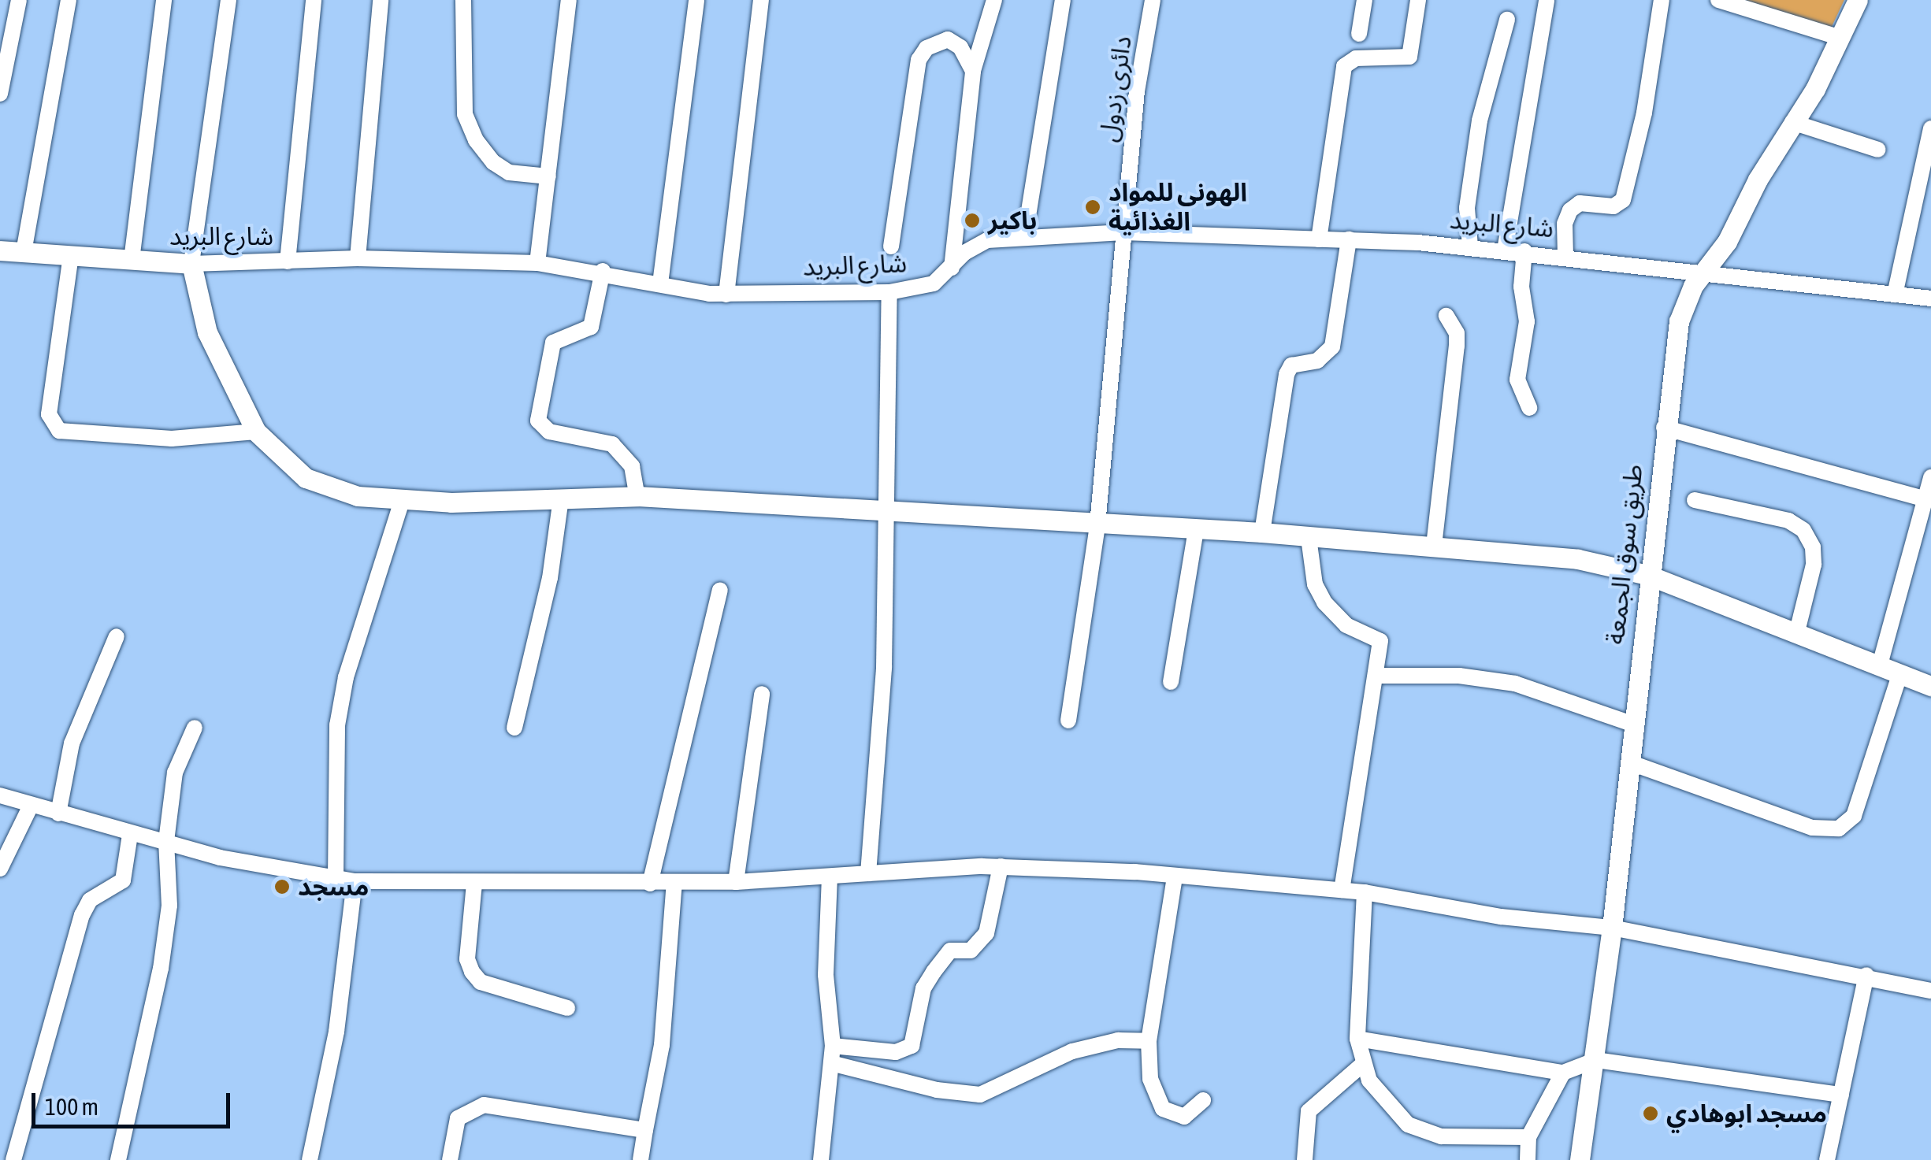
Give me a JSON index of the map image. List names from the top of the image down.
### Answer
{
  "streets": {
    "street": ["دائرى زدول", "شارع البريد", "طريق سوق الجمعة"]
  },
  "crossings": [
    ["دائرى زدول", "شارع البريد"],
    ["شارع البريد", "طريق سوق الجمعة"]
  ],
  "places": [
    "الهونى للمواد الغذائية",
    "باكير",
    "مسجد",
    "مسجد ابوهادي"
  ],
  "scale_bar": "100 m"
}
